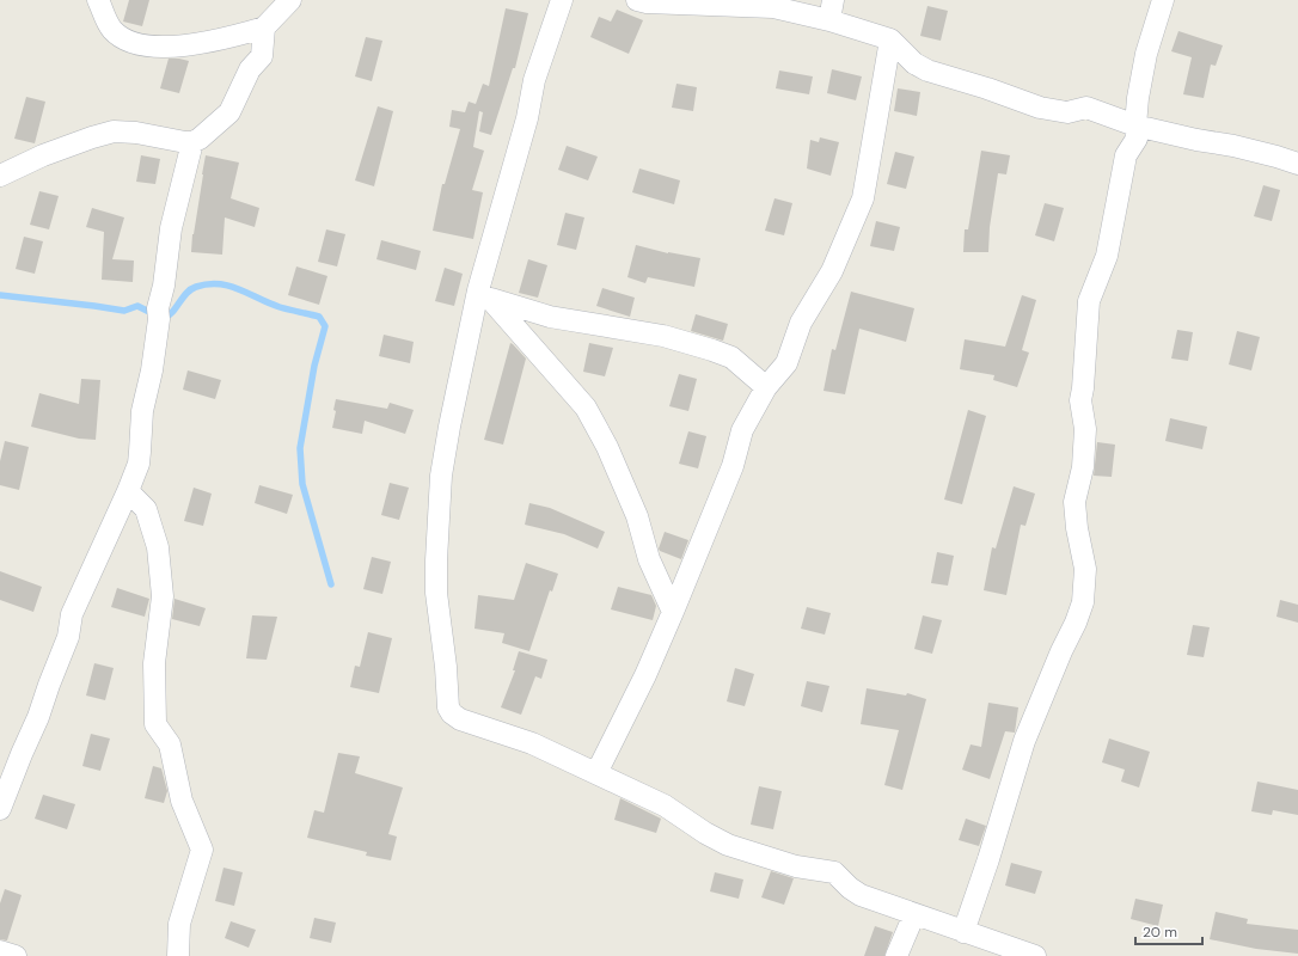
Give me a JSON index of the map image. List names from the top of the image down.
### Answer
{
  "scale_bar": "20 m"
}
